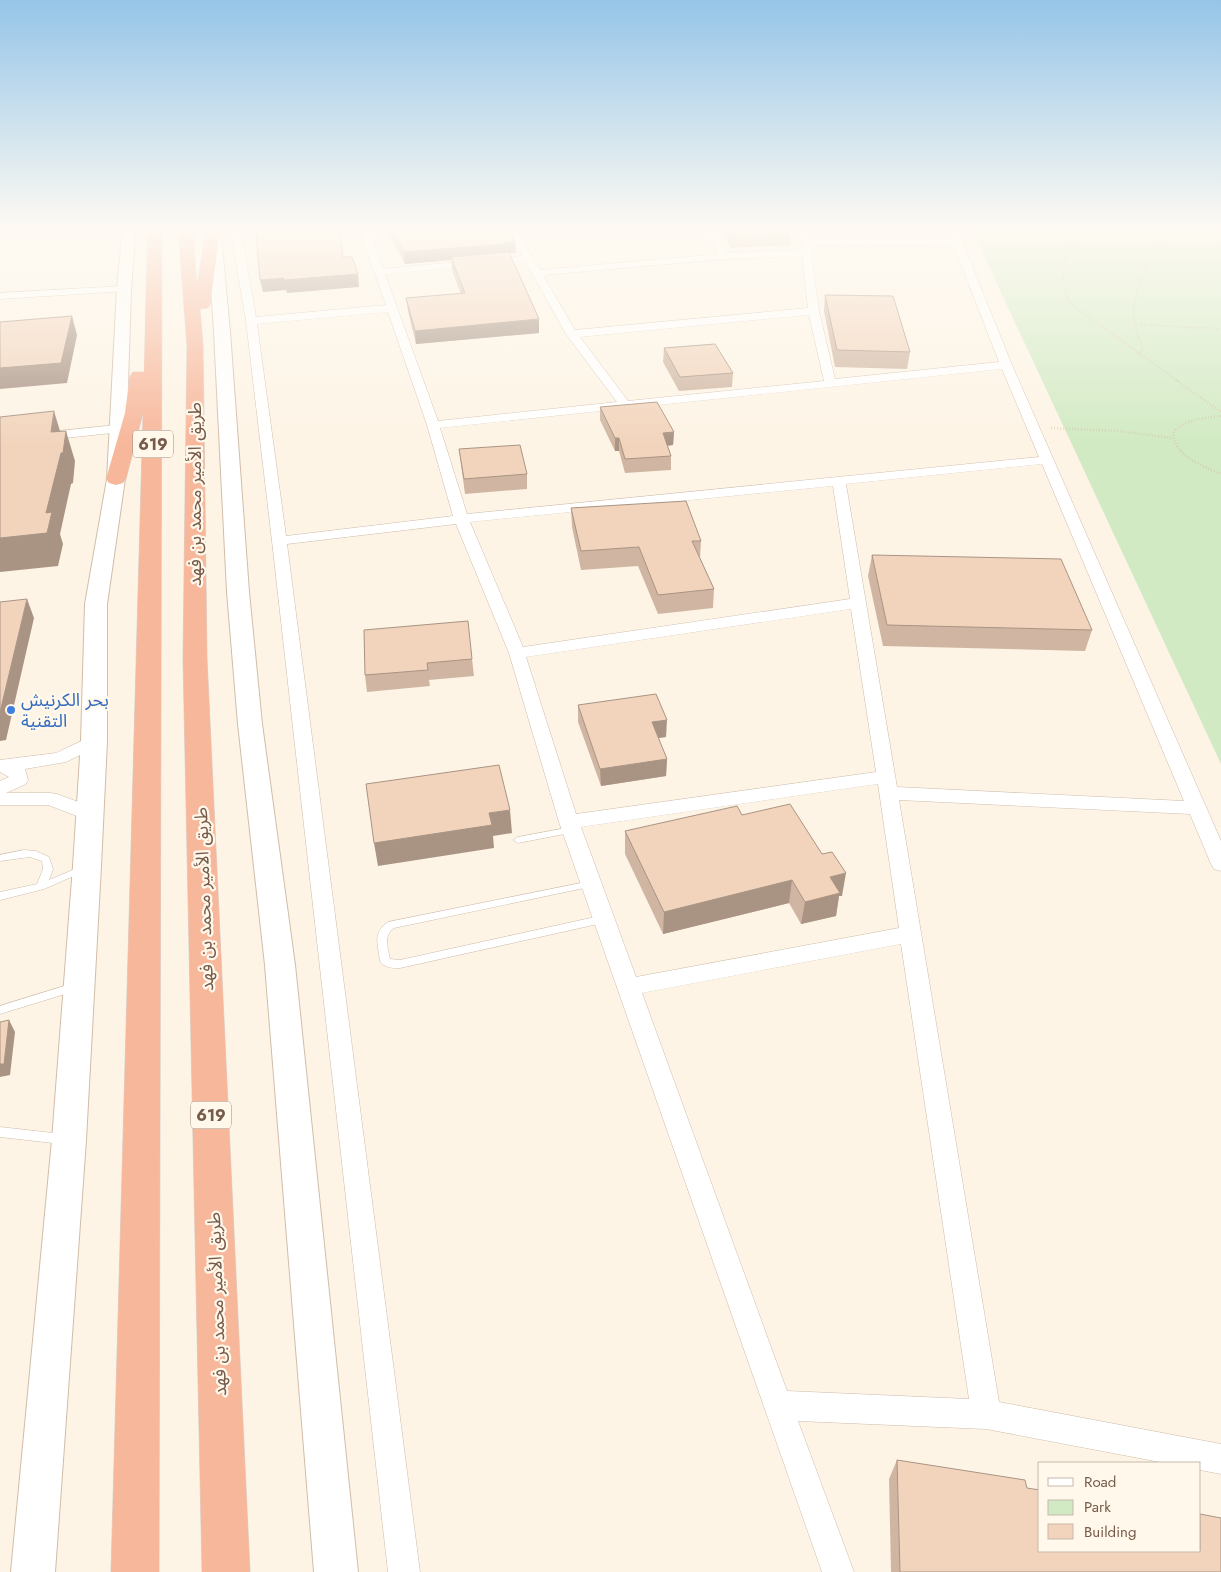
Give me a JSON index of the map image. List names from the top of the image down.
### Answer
{
  "streets": {
    "highway": ["619", "طريق الأمير محمد بن فهد"]
  },
  "places": ["بحر الكرنيش التقنية"],
  "legend": ["Road", "Park", "Building"]
}
